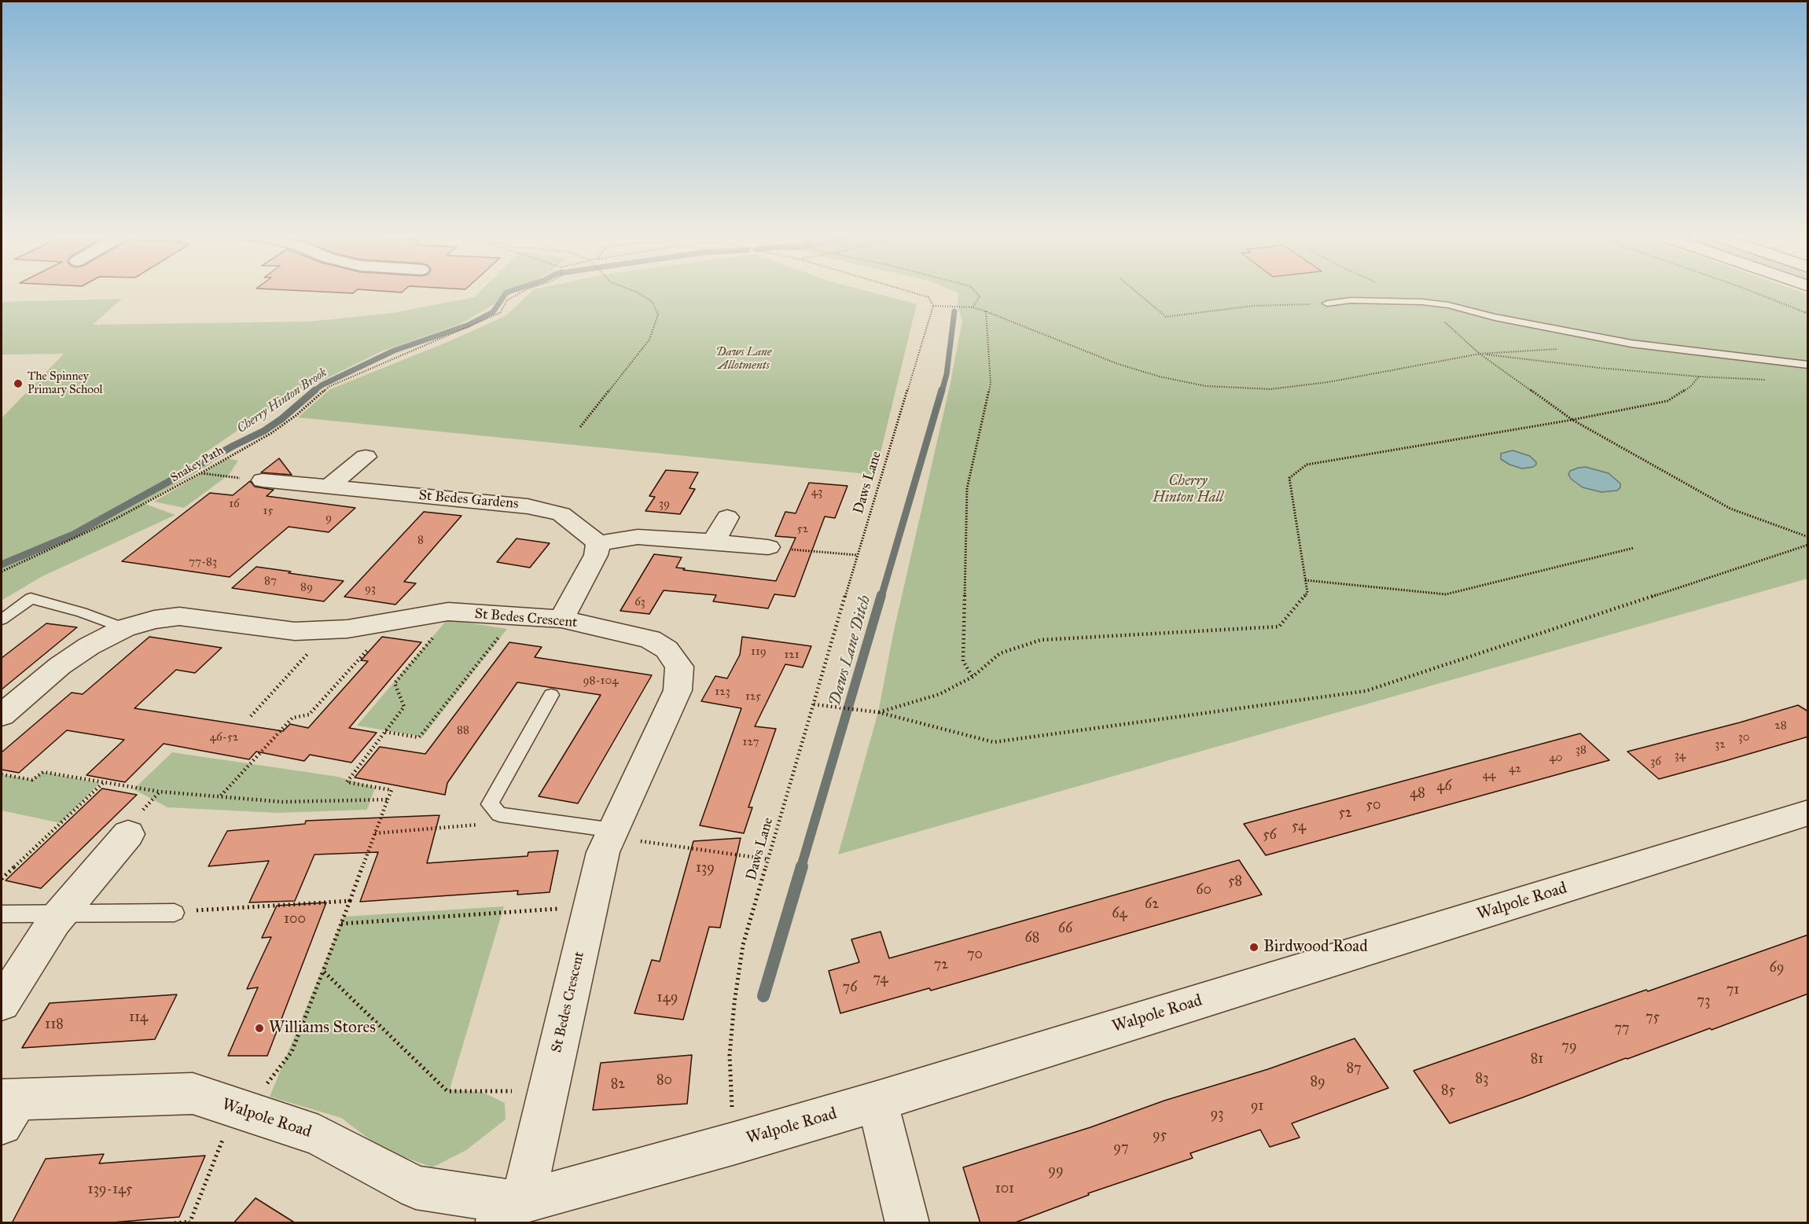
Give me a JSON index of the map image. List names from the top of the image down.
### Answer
{
  "streets": {
    "street": ["St Bedes Gardens", "St Bedes Crescent", "Walpole Road"],
    "path": ["Snakey Path", "Daws Lane"]
  },
  "crossings": [
    ["Daws Lane", "Walpole Road"],
    ["St Bedes Crescent", "Walpole Road"]
  ],
  "water": ["Cherry Hinton Brook", "Daws Lane Ditch"],
  "parks": ["Daws Lane Allotments", "Cherry Hinton Hall"],
  "places": ["The Spinney Primary School", "Birdwood Road", "Williams Stores"],
  "house_numbers": [
    "43",
    "16",
    "39",
    "15",
    "9",
    "52",
    "8",
    "77-83",
    "87",
    "89",
    "93",
    "63",
    "119",
    "121",
    "98-104",
    "123",
    "125",
    "28",
    "88",
    "46-52",
    "30",
    "127",
    "32",
    "38",
    "34",
    "40",
    "36",
    "42",
    "44",
    "46",
    "48",
    "50",
    "52",
    "54",
    "56",
    "139",
    "58",
    "60",
    "62",
    "64",
    "100",
    "66",
    "68",
    "70",
    "72",
    "69",
    "74",
    "76",
    "71",
    "149",
    "73",
    "114",
    "75",
    "118",
    "77",
    "79",
    "81",
    "87",
    "83",
    "80",
    "89",
    "82",
    "85",
    "91",
    "93",
    "95",
    "97",
    "99",
    "101",
    "139-145"
  ]
}
